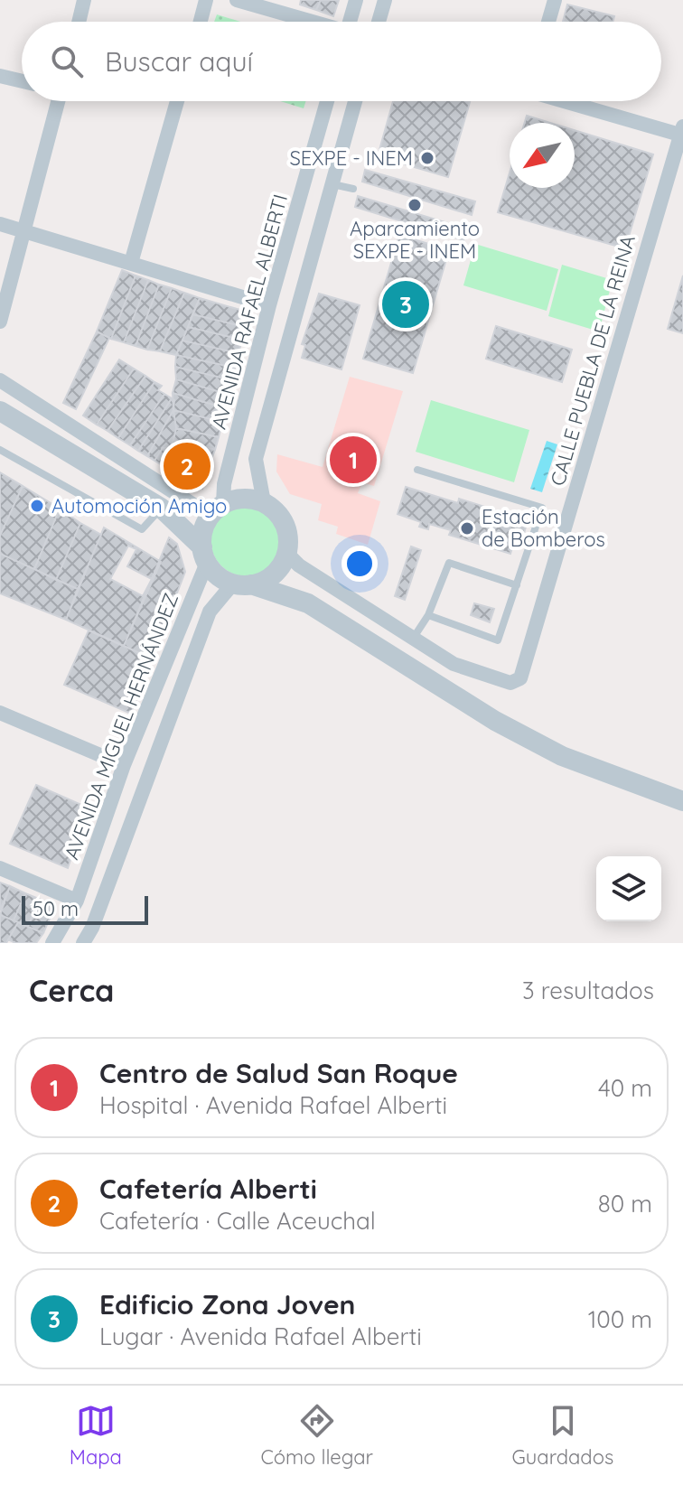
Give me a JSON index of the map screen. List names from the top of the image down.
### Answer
{
  "streets": {
    "street": ["AVENIDA RAFAEL ALBERTI", "CALLE PUEBLA DE LA REINA", "AVENIDA MIGUEL HERNÁNDEZ"]
  },
  "crossings": [
    ["AVENIDA RAFAEL ALBERTI", "CALLE PUEBLA DE LA REINA"],
    ["AVENIDA RAFAEL ALBERTI", "AVENIDA MIGUEL HERNÁNDEZ"],
    ["CALLE PUEBLA DE LA REINA", "AVENIDA MIGUEL HERNÁNDEZ"]
  ],
  "places": [
    "SEXPE - INEM",
    "Aparcamiento SEXPE - INEM",
    "Automoción Amigo",
    "Estación de Bomberos"
  ],
  "scale_bar": "50 m",
  "north": "bottom left",
  "page": {
    "search": "Buscar aquí",
    "pins": ["3", "1", "2"],
    "scale": "50 m",
    "heading": ["Cerca", "3 resultados"],
    "list": [
      {
        "mark": "1",
        "name": "Centro de Salud San Roque",
        "note": "Hospital · Avenida Rafael Alberti",
        "value": "40 m"
      },
      {
        "mark": "2",
        "name": "Cafetería Alberti",
        "note": "Cafetería · Calle Aceuchal",
        "value": "80 m"
      },
      {
        "mark": "3",
        "name": "Edificio Zona Joven",
        "note": "Lugar · Avenida Rafael Alberti",
        "value": "100 m"
      }
    ],
    "nav": ["Mapa", "Cómo llegar", "Guardados"]
  }
}
